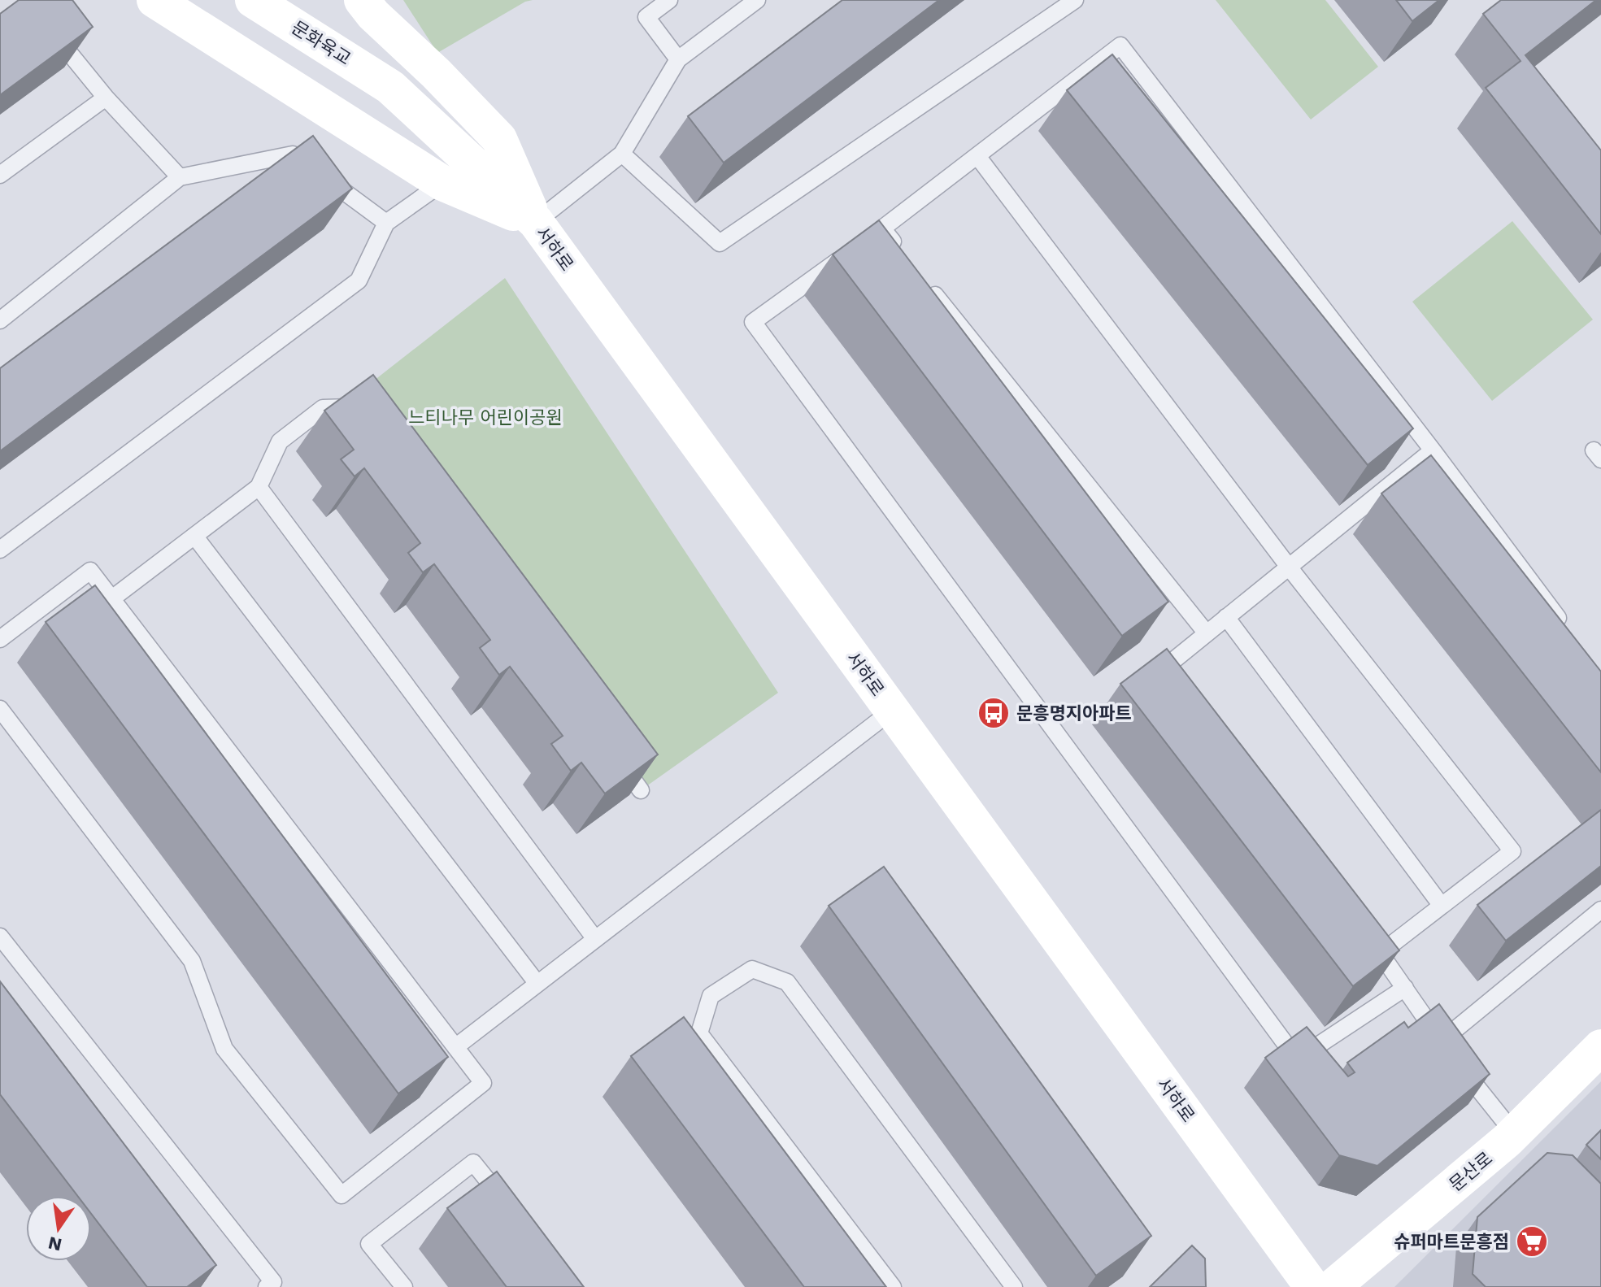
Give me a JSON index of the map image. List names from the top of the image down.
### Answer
{
  "streets": {
    "main road": ["문화육교", "서하로", "문산로"]
  },
  "crossings": [
    ["문화육교", "서하로"]
  ],
  "parks": ["느티나무 어린이공원"],
  "places": {
    "bus stop": ["문흥명지아파트"],
    "supermarket": ["슈퍼마트문흥점"]
  },
  "north": "bottom"
}
